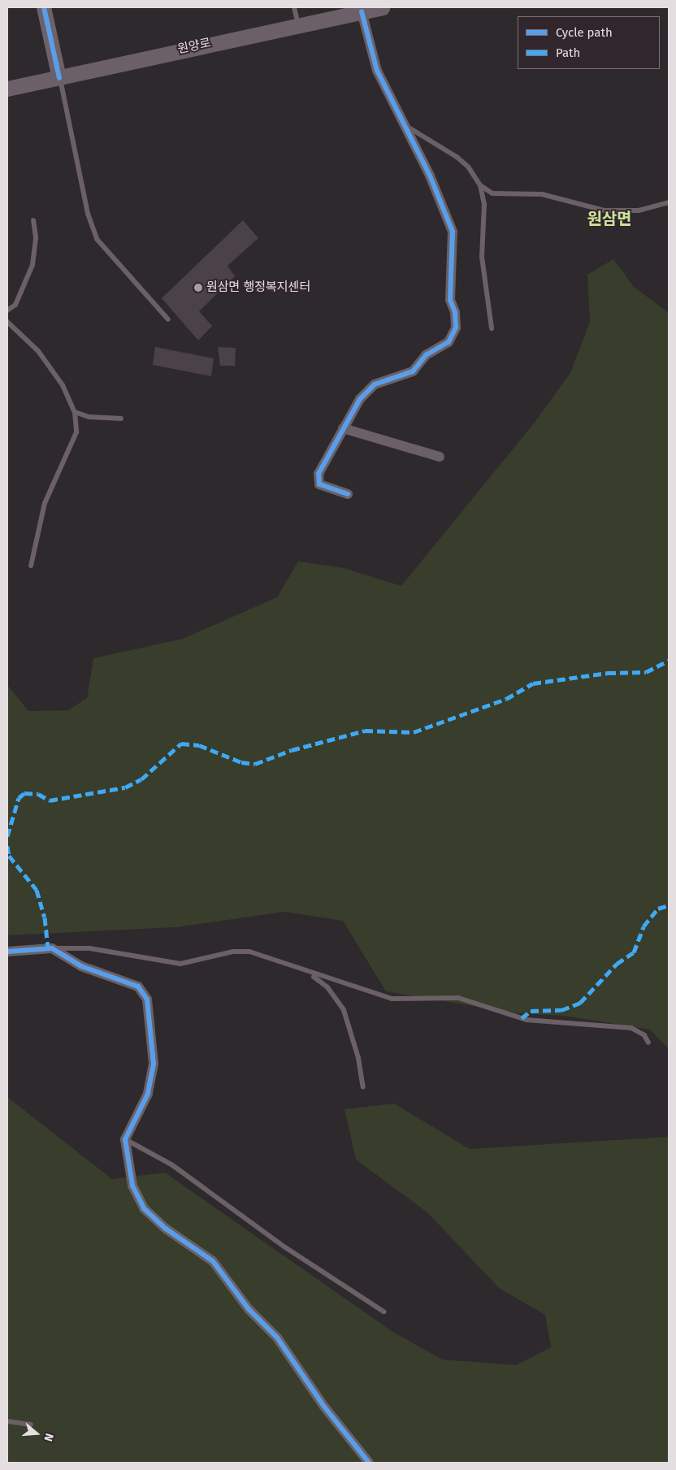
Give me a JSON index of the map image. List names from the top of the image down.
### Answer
{
  "streets": {
    "main road": ["원양로"]
  },
  "districts": ["원삼면"],
  "places": ["원삼면 행정복지센터"],
  "legend": ["Cycle path", "Path"],
  "north": "right"
}
